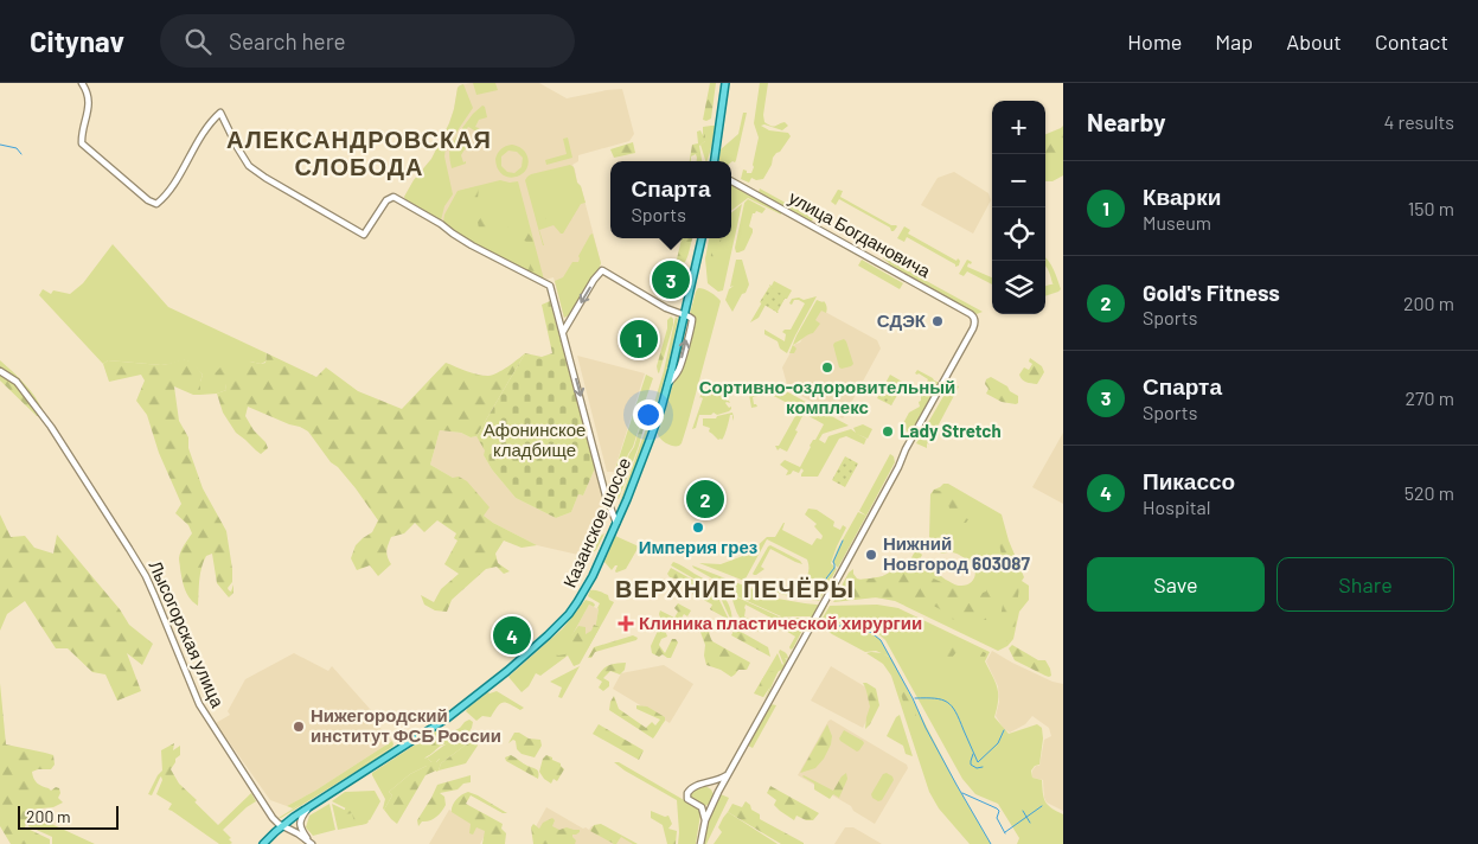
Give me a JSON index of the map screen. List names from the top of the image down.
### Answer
{
  "streets": {
    "main road": ["Казанское шоссе"],
    "street": ["улица Богдановича", "Лысогорская улица"]
  },
  "crossings": [
    ["Казанское шоссе", "Лысогорская улица"]
  ],
  "districts": ["АЛЕКСАНДРОВСКАЯ СЛОБОДА", "ВЕРХНИЕ ПЕЧЁРЫ"],
  "parks": ["Афонинское кладбище"],
  "places": {
    "other": [
      "СДЭК",
      "Сортивно-оздоровительный комплекс",
      "Lady Stretch",
      "Империя грез",
      "Нижний Новгород 603087",
      "Нижегородский институт ФСБ России"
    ],
    "health": ["Клиника пластической хирургии"]
  },
  "scale_bar": "200 m",
  "page": {
    "header": "Citynav",
    "search": "Search here",
    "nav": [
      "Home",
      "Map",
      "About",
      "Contact"
    ],
    "heading": ["Nearby", "4 results"],
    "map_buttons": ["+", "−"],
    "list": [
      {
        "mark": "1",
        "name": "Кварки",
        "note": "Museum",
        "value": "150 m"
      },
      {
        "mark": "2",
        "name": "Gold's Fitness",
        "note": "Sports",
        "value": "200 m"
      },
      {
        "mark": "3",
        "name": "Спарта",
        "note": "Sports",
        "value": "270 m"
      },
      {
        "mark": "4",
        "name": "Пикассо",
        "note": "Hospital",
        "value": "520 m"
      }
    ],
    "popup": ["Спарта", "Sports"],
    "pins": [
      "3",
      "1",
      "2",
      "4"
    ],
    "buttons": ["Save", "Share"],
    "scale": "200 m"
  }
}
